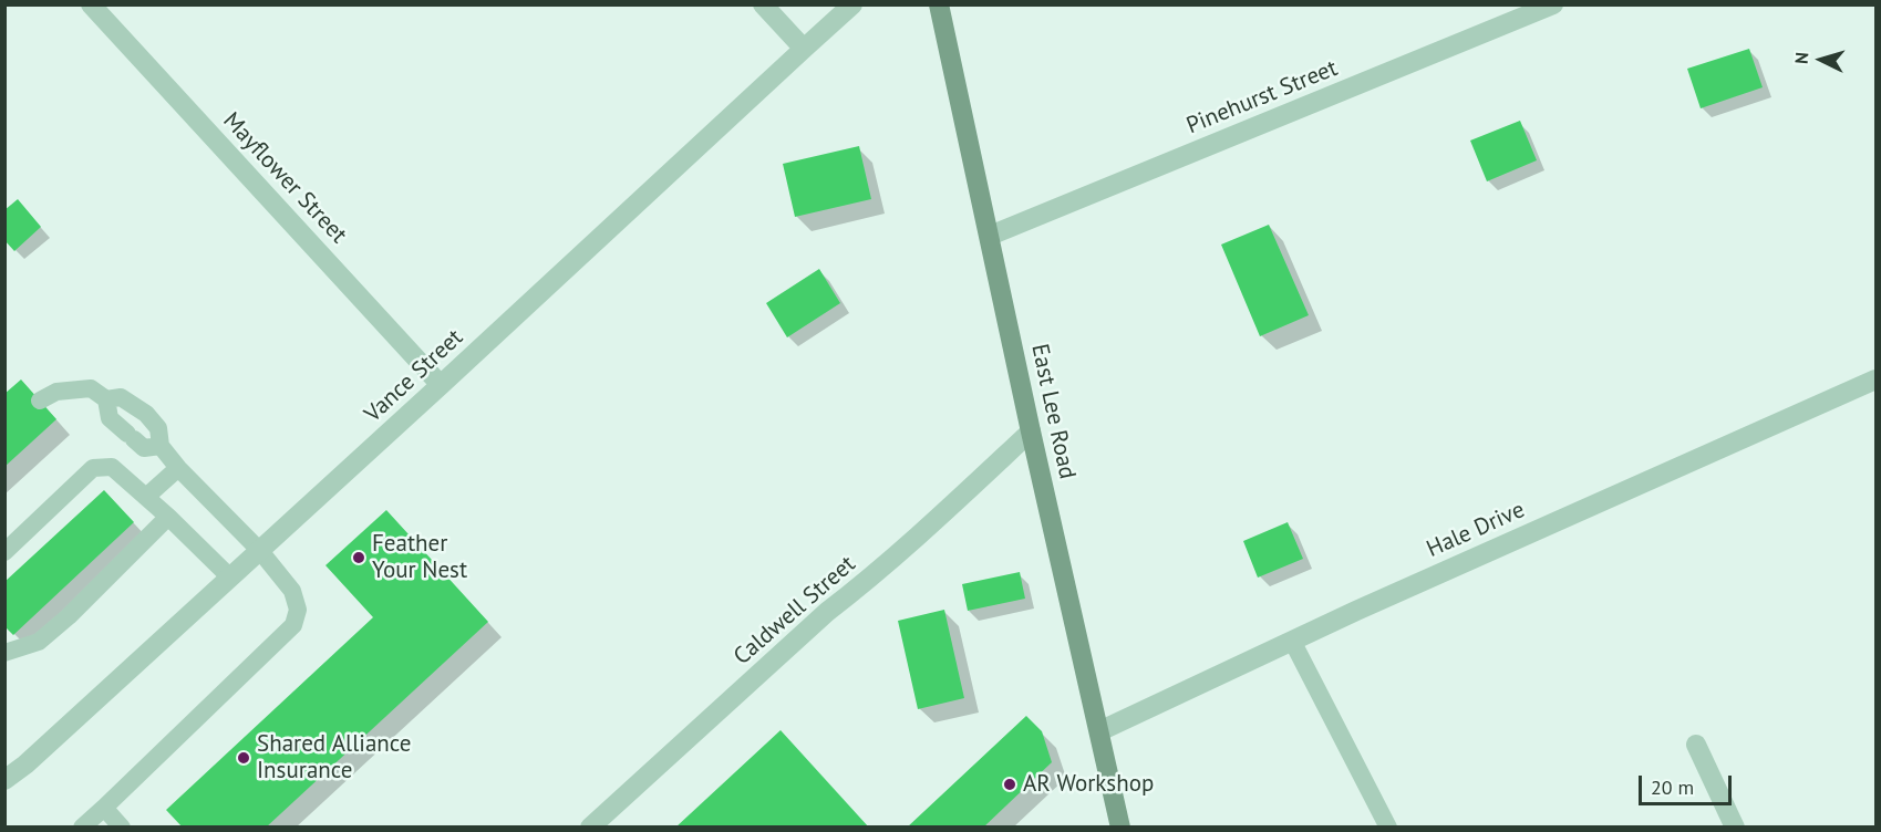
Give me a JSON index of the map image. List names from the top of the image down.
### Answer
{
  "streets": {
    "street": [
      "Pinehurst Street",
      "Mayflower Street",
      "Vance Street",
      "East Lee Road",
      "Hale Drive",
      "Caldwell Street"
    ]
  },
  "crossings": [
    ["Pinehurst Street", "East Lee Road"],
    ["Mayflower Street", "Vance Street"],
    ["East Lee Road", "Hale Drive"],
    ["East Lee Road", "Caldwell Street"]
  ],
  "places": ["Feather Your Nest", "Shared Alliance Insurance", "AR Workshop"],
  "scale_bar": "20 m",
  "north": "left"
}
